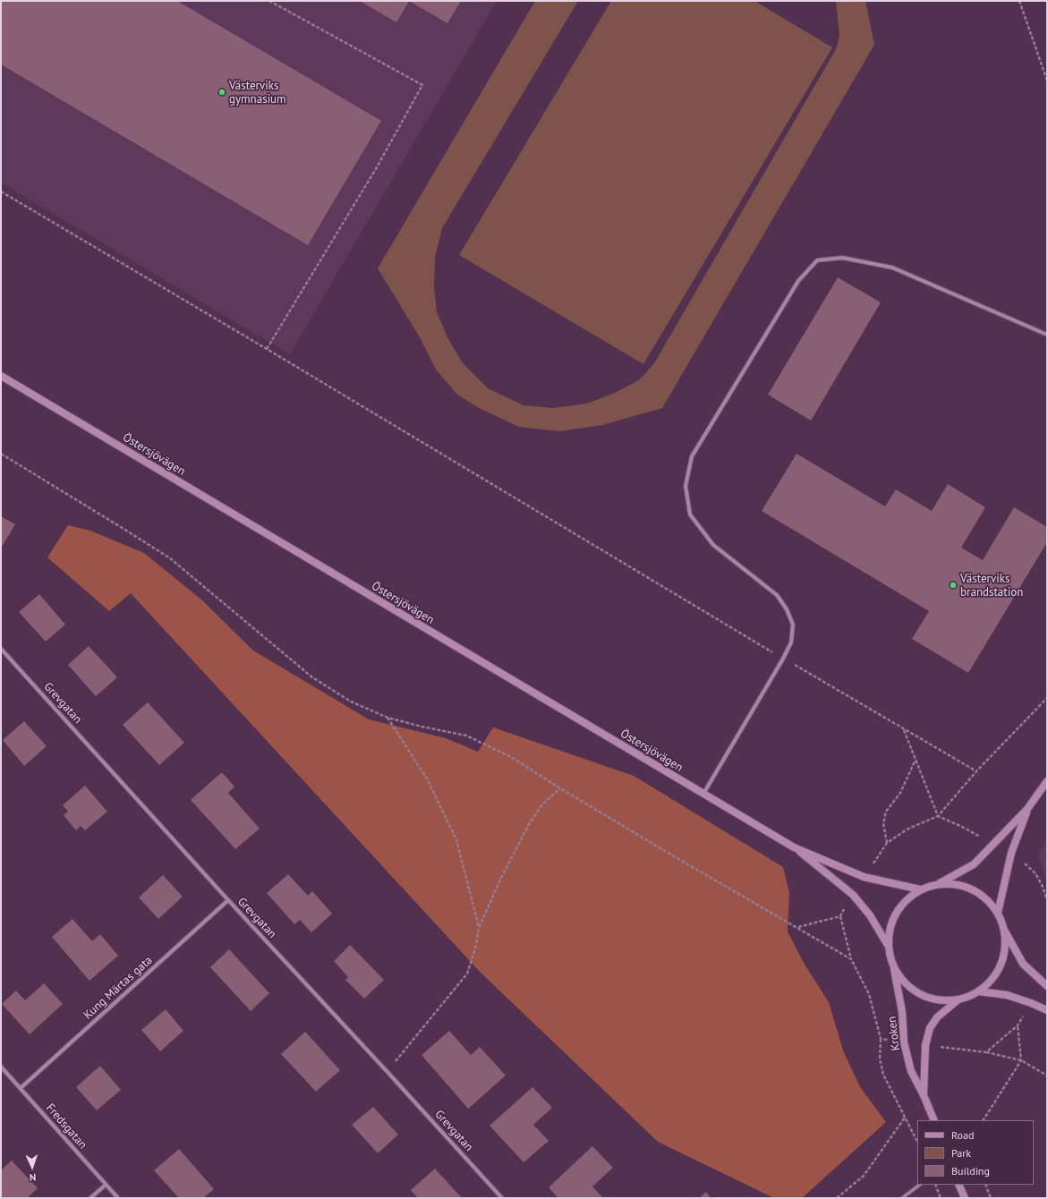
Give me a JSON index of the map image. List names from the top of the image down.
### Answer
{
  "streets": {
    "main road": ["Östersjövägen", "Kroken"],
    "street": ["Grevgatan", "Kung Märtas gata", "Fredsgatan"]
  },
  "crossings": [
    ["Östersjövägen", "Kroken"],
    ["Grevgatan", "Kung Märtas gata"],
    ["Kung Märtas gata", "Fredsgatan"]
  ],
  "places": ["Västerviks gymnasium", "Västerviks brandstation"],
  "legend": ["Road", "Park", "Building"],
  "north": "bottom"
}
